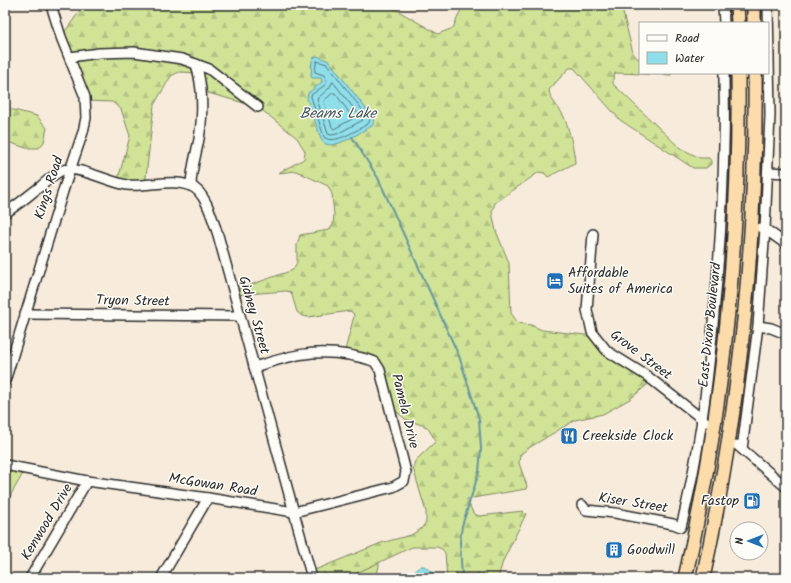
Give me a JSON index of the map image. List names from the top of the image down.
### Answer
{
  "streets": {
    "highway": ["East Dixon Boulevard"],
    "street": [
      "Kings Road",
      "Tryon Street",
      "Gidney Street",
      "Grove Street",
      "Pamela Drive",
      "McGowan Road",
      "Kiser Street",
      "Kenwood Drive"
    ]
  },
  "crossings": [
    ["Kings Road", "Tryon Street"],
    ["Tryon Street", "Gidney Street"],
    ["Gidney Street", "Pamela Drive"],
    ["Gidney Street", "McGowan Road"],
    ["East Dixon Boulevard", "Grove Street"],
    ["East Dixon Boulevard", "Kiser Street"],
    ["Pamela Drive", "McGowan Road"],
    ["McGowan Road", "Kenwood Drive"]
  ],
  "water": ["Beams Lake"],
  "places": {
    "hotel": ["Affordable Suites of America"],
    "restaurant": ["Creekside Clock"],
    "fuel station": ["Fastop"],
    "building": ["Goodwill"]
  },
  "legend": ["Road", "Water"],
  "north": "left"
}
